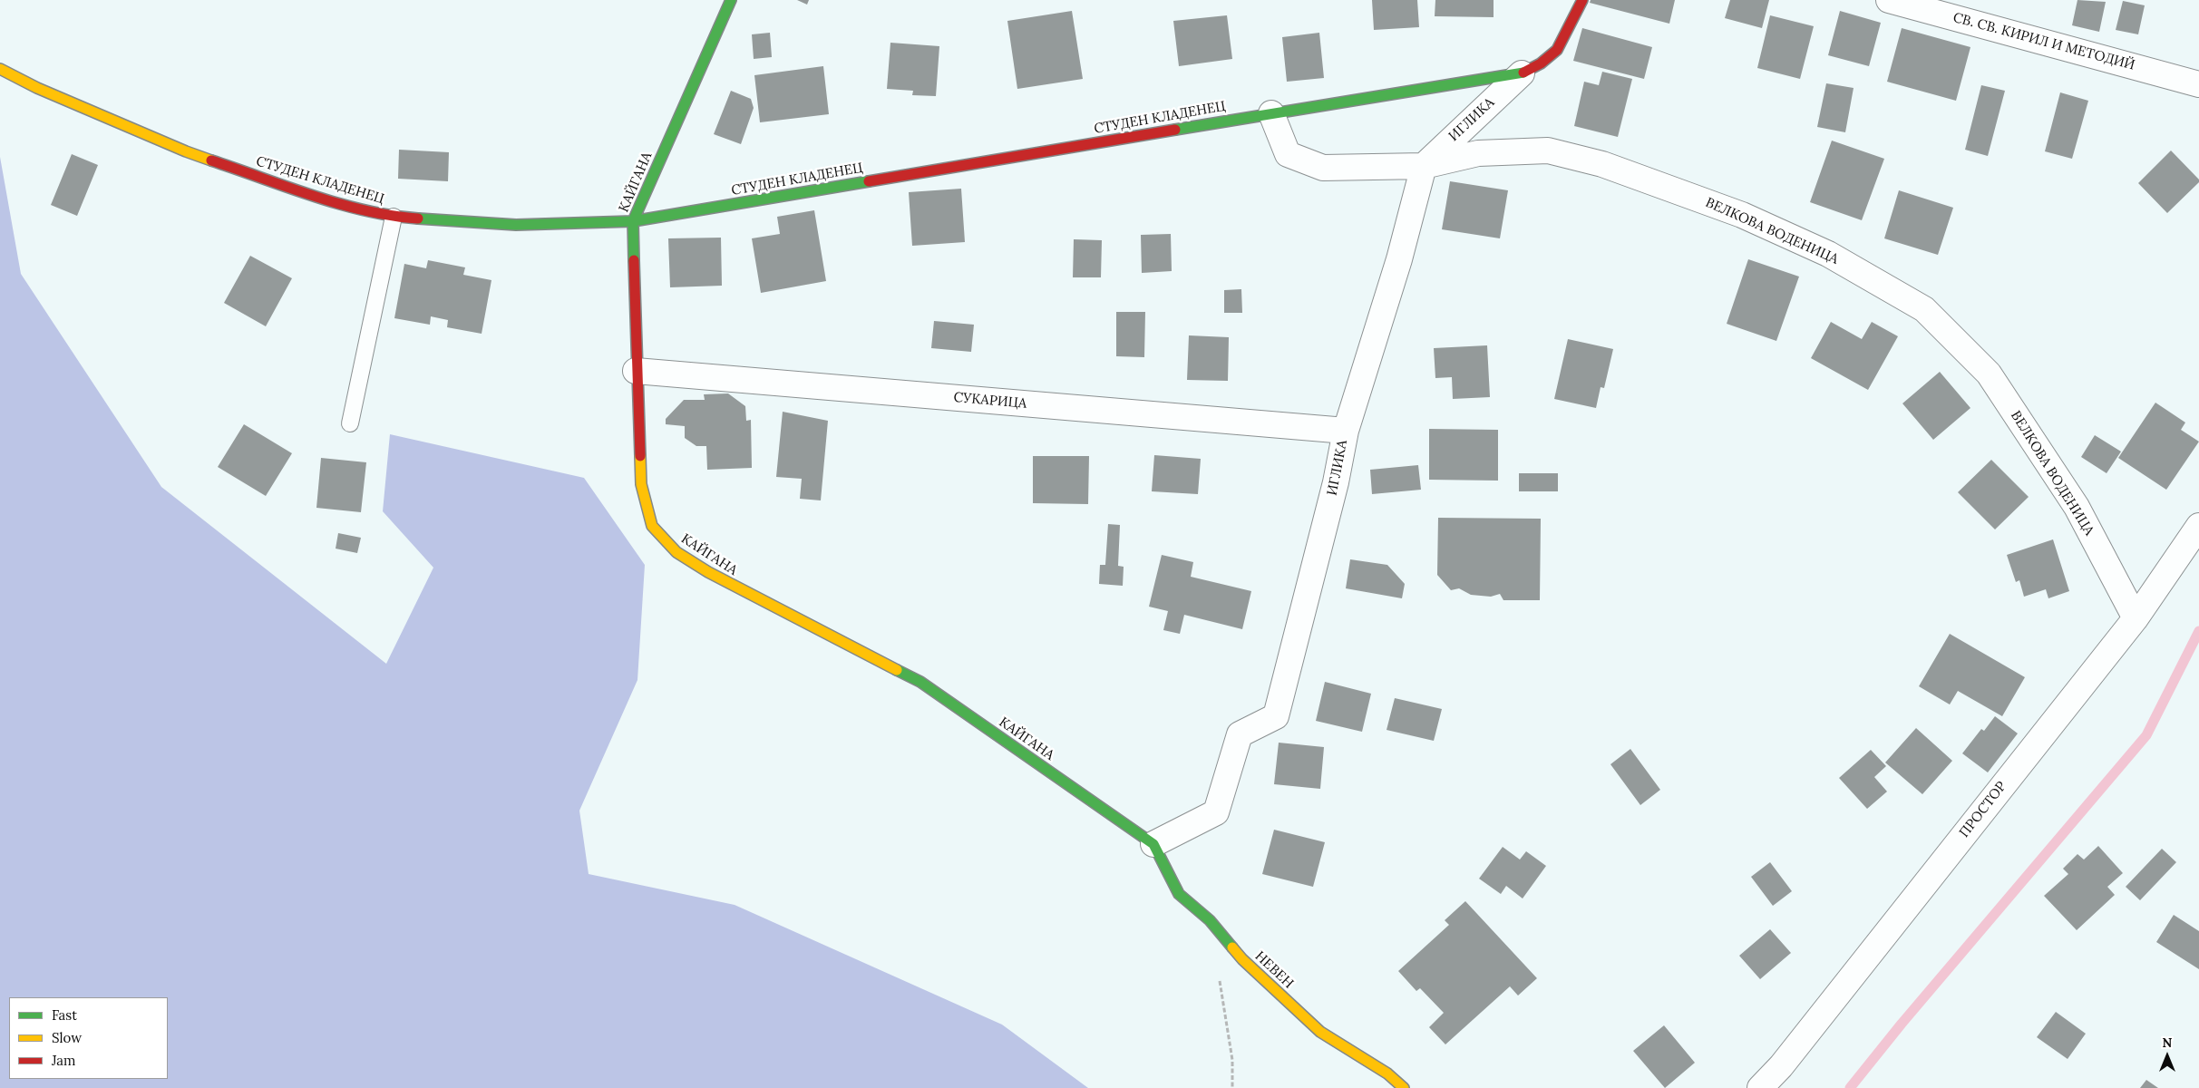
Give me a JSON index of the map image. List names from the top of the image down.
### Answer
{
  "streets": {
    "street": [
      "СВ. СВ. КИРИЛ И МЕТОДИЙ",
      "СТУДЕН КЛАДЕНЕЦ",
      "ИГЛИКА",
      "КАЙГАНА",
      "ВЕЛКОВА ВОДЕНИЦА",
      "СУКАРИЦА",
      "ПРОСТОР",
      "НЕВЕН"
    ]
  },
  "crossings": [
    ["СТУДЕН КЛАДЕНЕЦ", "ИГЛИКА"],
    ["СТУДЕН КЛАДЕНЕЦ", "КАЙГАНА"],
    ["СТУДЕН КЛАДЕНЕЦ", "ВЕЛКОВА ВОДЕНИЦА"],
    ["ИГЛИКА", "КАЙГАНА"],
    ["ИГЛИКА", "ВЕЛКОВА ВОДЕНИЦА"],
    ["ИГЛИКА", "СУКАРИЦА"],
    ["ИГЛИКА", "НЕВЕН"],
    ["КАЙГАНА", "СУКАРИЦА"],
    ["КАЙГАНА", "НЕВЕН"],
    ["ВЕЛКОВА ВОДЕНИЦА", "ПРОСТОР"]
  ],
  "legend": ["Fast", "Slow", "Jam"],
  "north": "top"
}
